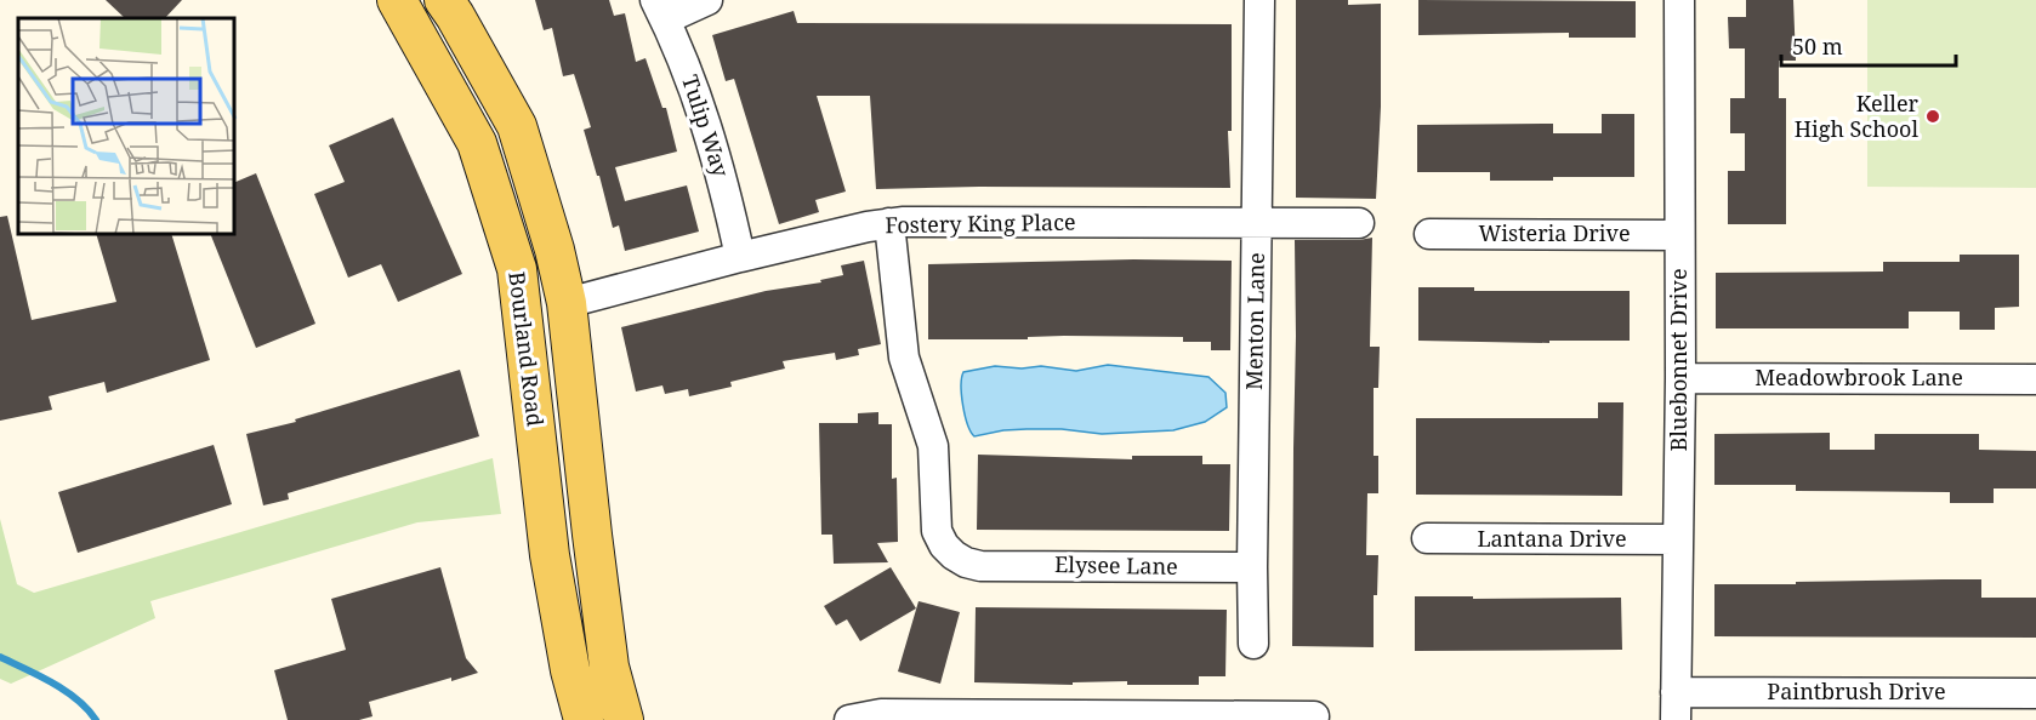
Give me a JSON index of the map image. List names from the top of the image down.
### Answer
{
  "streets": {
    "main road": ["Bourland Road"],
    "street": [
      "Tulip Way",
      "Fostery King Place",
      "Wisteria Drive",
      "Menton Lane",
      "Bluebonnet Drive",
      "Meadowbrook Lane",
      "Lantana Drive",
      "Elysee Lane",
      "Paintbrush Drive"
    ]
  },
  "crossings": [
    ["Tulip Way", "Fostery King Place"],
    ["Fostery King Place", "Menton Lane"],
    ["Fostery King Place", "Bourland Road"],
    ["Fostery King Place", "Elysee Lane"],
    ["Wisteria Drive", "Bluebonnet Drive"],
    ["Menton Lane", "Elysee Lane"],
    ["Bluebonnet Drive", "Meadowbrook Lane"],
    ["Bluebonnet Drive", "Lantana Drive"],
    ["Bluebonnet Drive", "Paintbrush Drive"]
  ],
  "places": ["Keller High School"],
  "scale_bar": "50 m"
}
